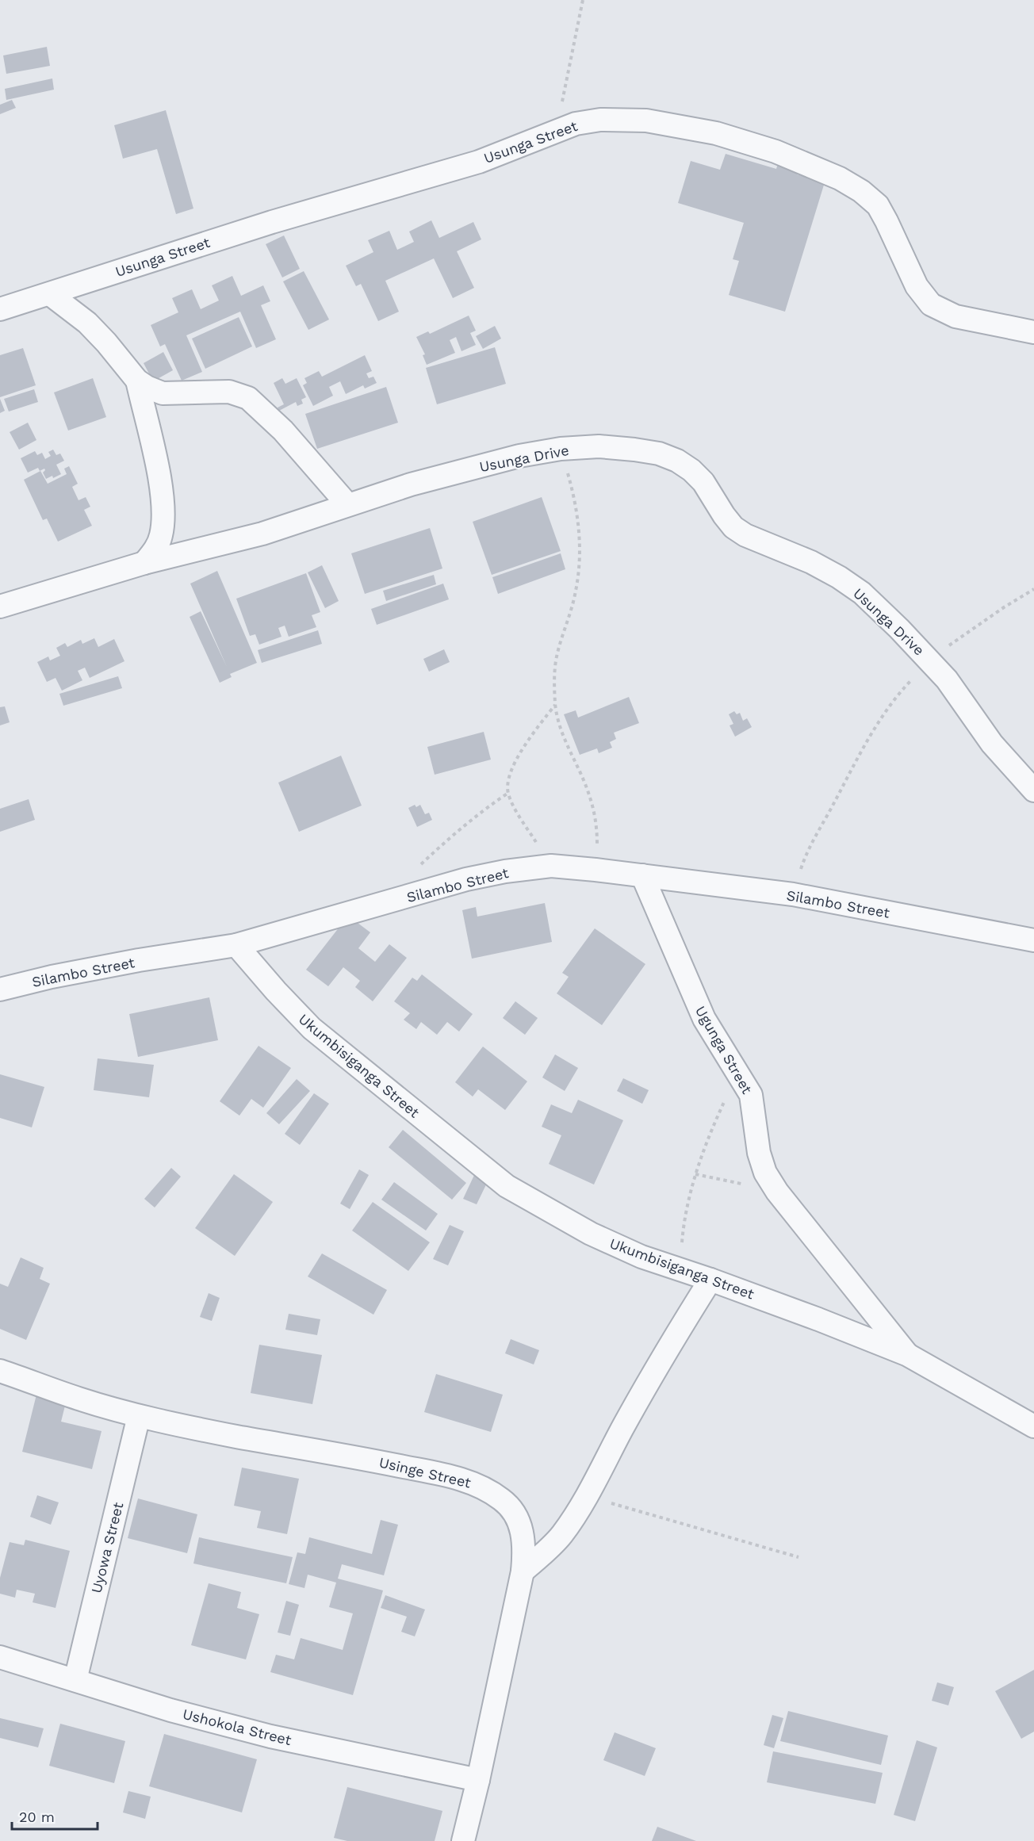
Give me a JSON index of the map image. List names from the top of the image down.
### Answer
{
  "streets": {
    "street": [
      "Usunga Street",
      "Usunga Drive",
      "Silambo Street",
      "Ugunga Street",
      "Ukumbisiganga Street",
      "Usinge Street",
      "Uyowa Street",
      "Ushokola Street"
    ]
  },
  "crossings": [
    ["Silambo Street", "Ugunga Street"],
    ["Silambo Street", "Ukumbisiganga Street"],
    ["Ugunga Street", "Ukumbisiganga Street"],
    ["Usinge Street", "Uyowa Street"],
    ["Usinge Street", "Ushokola Street"],
    ["Uyowa Street", "Ushokola Street"]
  ],
  "scale_bar": "20 m"
}
